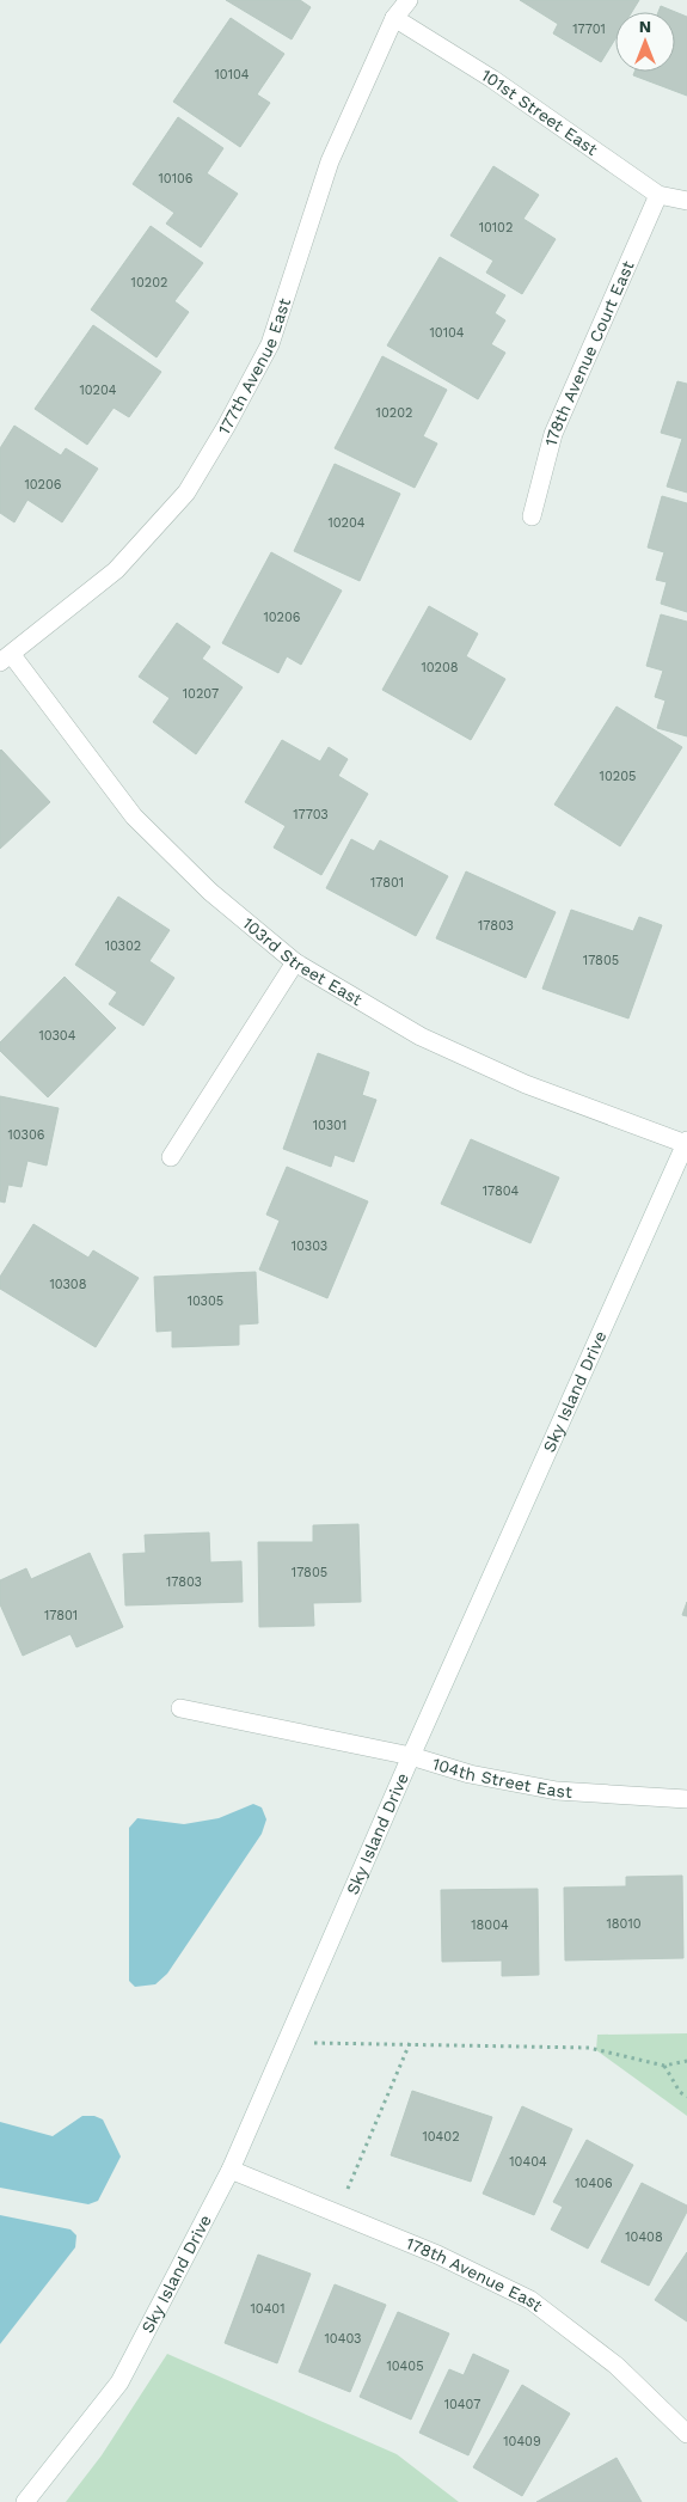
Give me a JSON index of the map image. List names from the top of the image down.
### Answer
{
  "streets": {
    "street": [
      "101st Street East",
      "178th Avenue Court East",
      "177th Avenue East",
      "103rd Street East",
      "Sky Island Drive",
      "104th Street East",
      "178th Avenue East"
    ]
  },
  "crossings": [
    ["101st Street East", "178th Avenue Court East"],
    ["101st Street East", "177th Avenue East"],
    ["177th Avenue East", "103rd Street East"],
    ["103rd Street East", "Sky Island Drive"],
    ["Sky Island Drive", "104th Street East"],
    ["Sky Island Drive", "178th Avenue East"]
  ],
  "house_numbers": [
    "17701",
    "10104",
    "10106",
    "10102",
    "10202",
    "10104",
    "10204",
    "10202",
    "10206",
    "10204",
    "10206",
    "10208",
    "10207",
    "10205",
    "17703",
    "17801",
    "17803",
    "10302",
    "17805",
    "10304",
    "10301",
    "10306",
    "17804",
    "10303",
    "10308",
    "10305",
    "17805",
    "17803",
    "17801",
    "18010",
    "18004",
    "10402",
    "10404",
    "10406",
    "10408",
    "10401",
    "10403",
    "10405",
    "10407",
    "10409"
  ],
  "north": "top"
}
